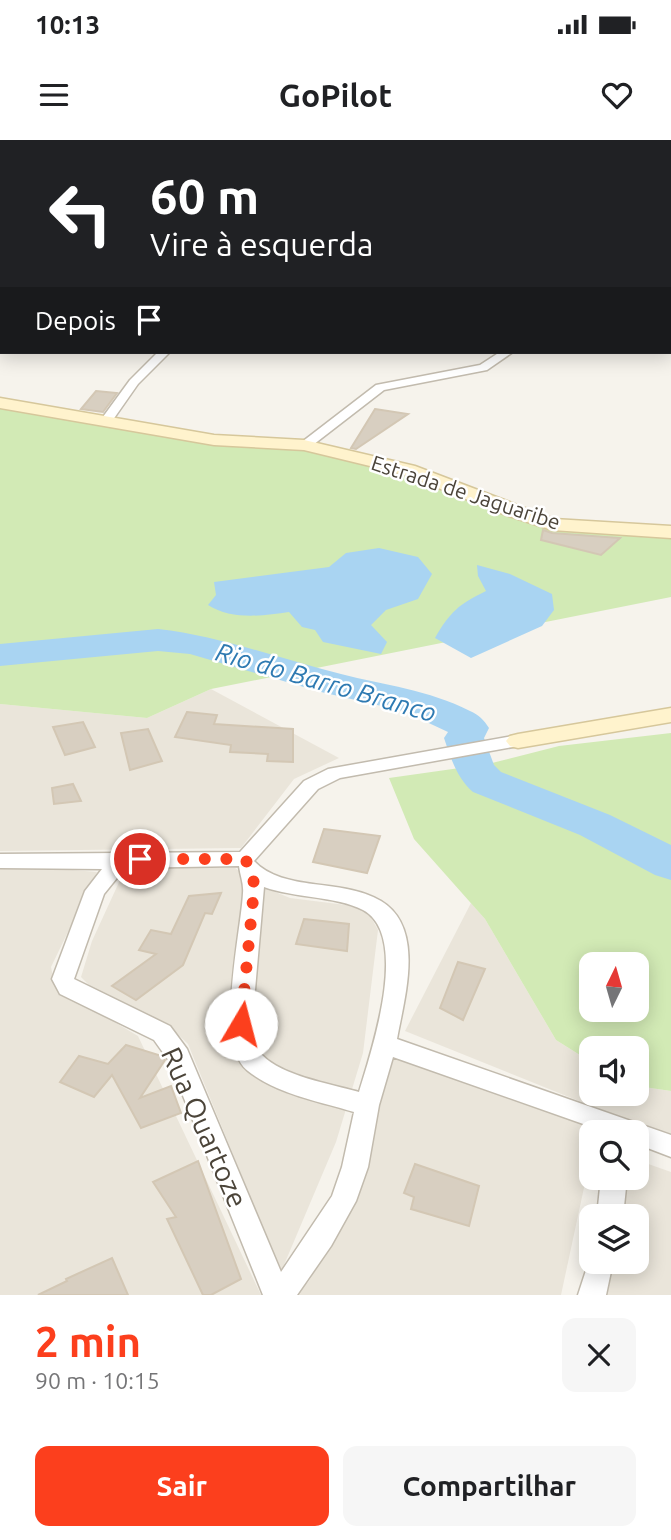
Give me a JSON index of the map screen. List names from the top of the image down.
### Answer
{
  "streets": {
    "street": ["Estrada de Jaguaribe", "Rua Quartoze"]
  },
  "water": ["Rio do Barro Branco"],
  "north": "top",
  "page": {
    "status": "10:13",
    "header": "GoPilot",
    "turn": ["60 m", "Vire à esquerda"],
    "then": "Depois",
    "heading": ["2 min", "90 m · 10:15"],
    "buttons": ["Sair", "Compartilhar"]
  }
}
